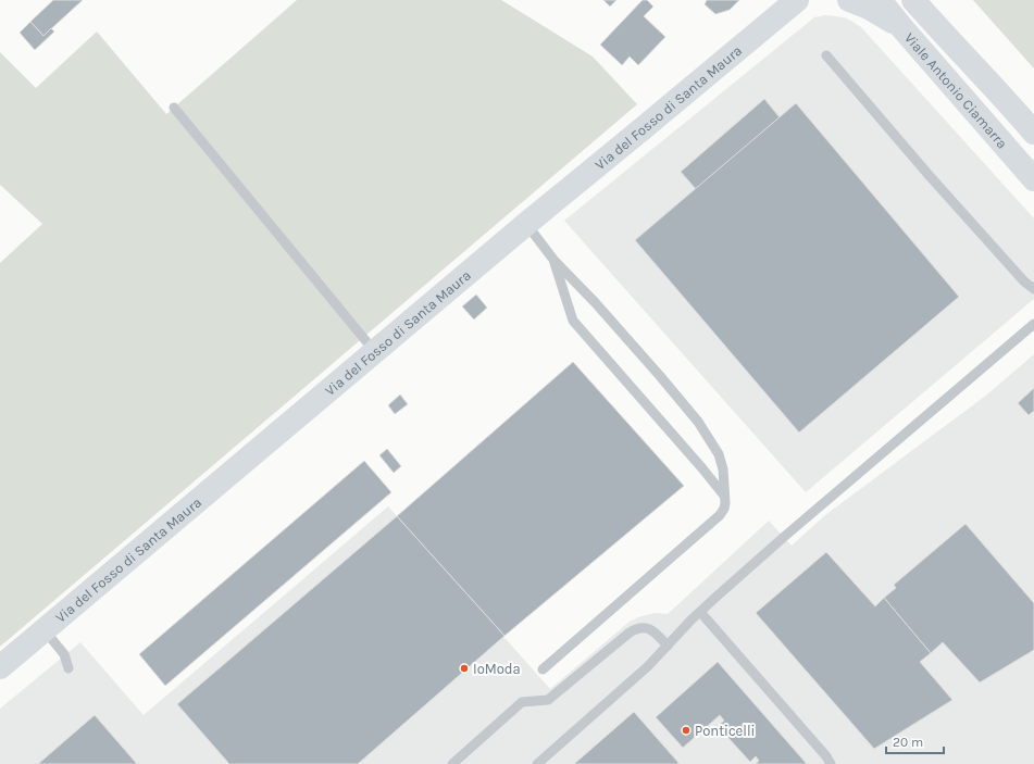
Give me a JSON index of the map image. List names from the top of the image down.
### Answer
{
  "streets": {
    "street": ["Viale Antonio Ciamarra", "Via del Fosso di Santa Maura"]
  },
  "places": ["IoModa", "Ponticelli"],
  "scale_bar": "20 m"
}
